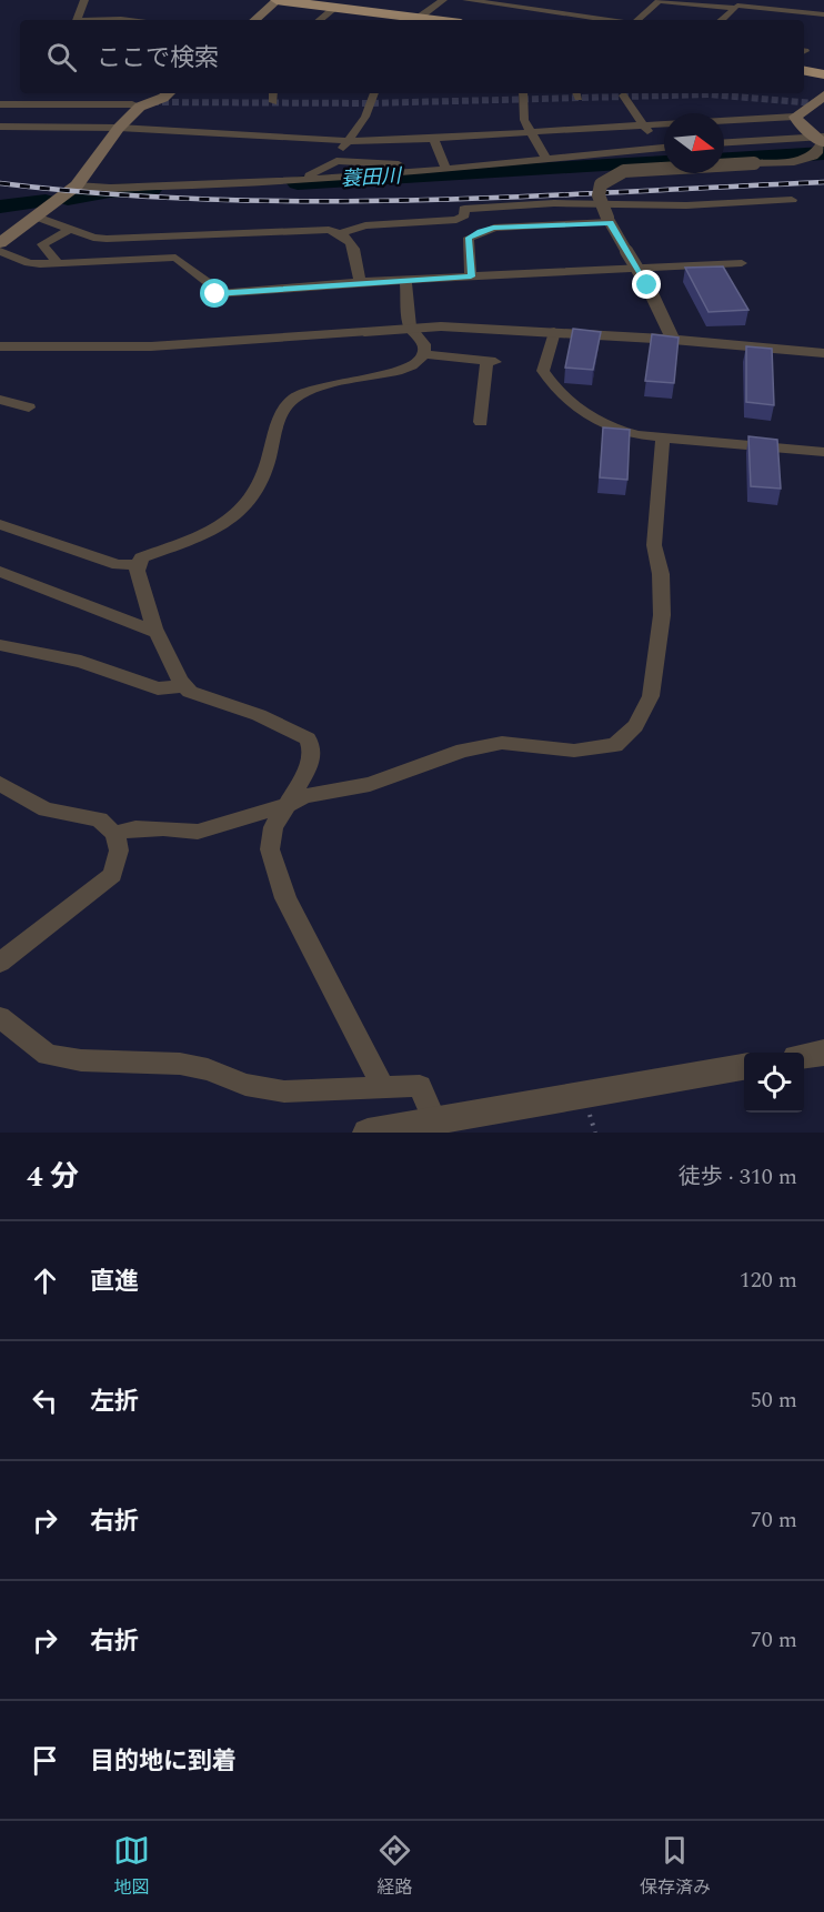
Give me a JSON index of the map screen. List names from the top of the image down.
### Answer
{
  "water": ["蓑田川"],
  "north": "right",
  "page": {
    "search": "ここで検索",
    "heading": ["4 分", "徒歩 · 310 m"],
    "list": [
      ["直進", "120 m"],
      ["左折", "50 m"],
      ["右折", "70 m"],
      ["右折", "70 m"],
      "目的地に到着"
    ],
    "nav": ["地図", "経路", "保存済み"]
  }
}
